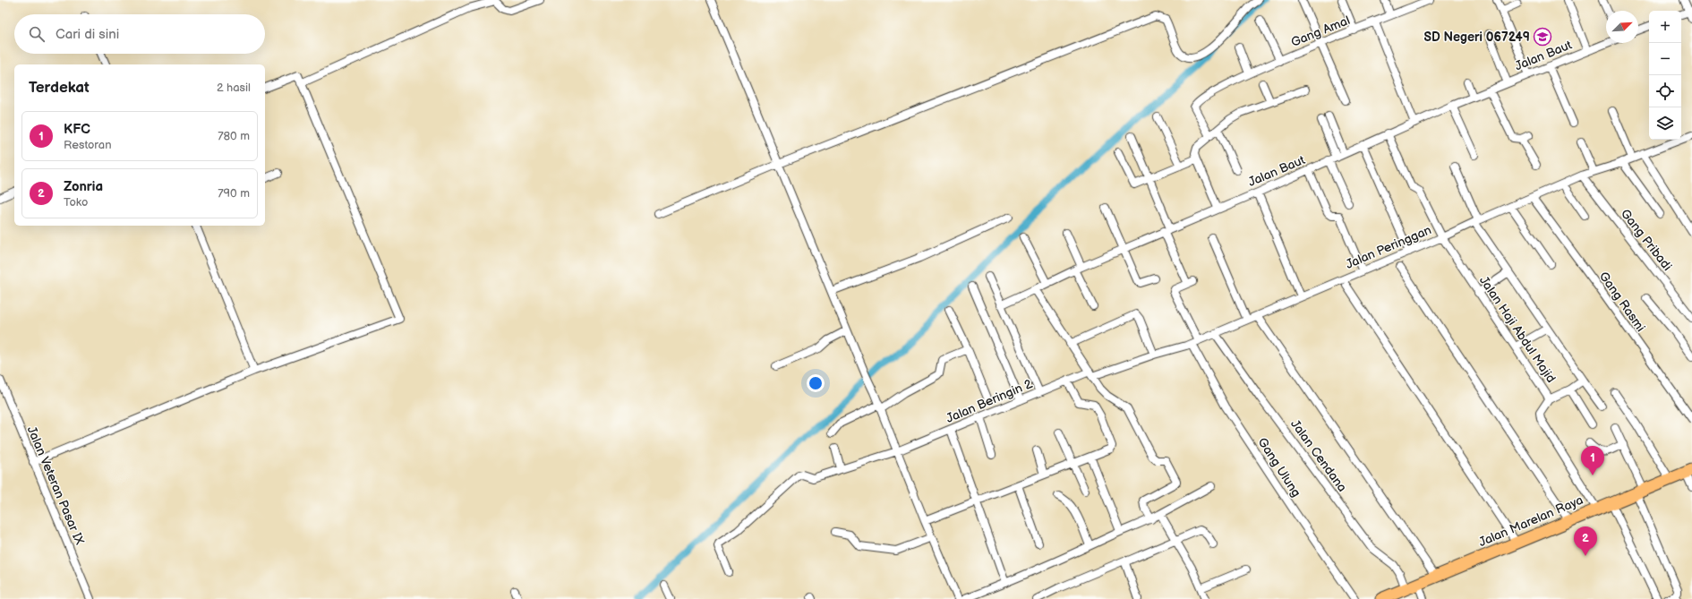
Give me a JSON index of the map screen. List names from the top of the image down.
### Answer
{
  "streets": {
    "main road": ["Jalan Marelan Raya"],
    "street": [
      "Gang Amal",
      "Jalan Baut",
      "Gang Pribadi",
      "Jalan Peringgan",
      "Gang Rasmi",
      "Jalan Haji Abdul Majid",
      "Jalan Beringin 2",
      "Jalan Cendana",
      "Gang Ulung",
      "Jalan Veteran Pasar IX"
    ]
  },
  "crossings": [
    ["Jalan Baut", "Jalan Haji Abdul Majid"],
    ["Gang Pribadi", "Jalan Peringgan"],
    ["Jalan Peringgan", "Gang Rasmi"],
    ["Jalan Peringgan", "Jalan Haji Abdul Majid"],
    ["Jalan Peringgan", "Jalan Beringin 2"],
    ["Jalan Peringgan", "Jalan Cendana"],
    ["Jalan Peringgan", "Gang Ulung"],
    ["Jalan Haji Abdul Majid", "Jalan Marelan Raya"],
    ["Jalan Cendana", "Jalan Marelan Raya"]
  ],
  "places": {
    "school or university": ["SD Negeri 067249"]
  },
  "north": "top right",
  "page": {
    "map_buttons": ["+", "−"],
    "search": "Cari di sini",
    "heading": ["Terdekat", "2 hasil"],
    "list": [
      {
        "mark": "1",
        "name": "KFC",
        "note": "Restoran",
        "value": "780 m"
      },
      {
        "mark": "2",
        "name": "Zonria",
        "note": "Toko",
        "value": "790 m"
      }
    ],
    "pins": ["1", "2"]
  }
}
